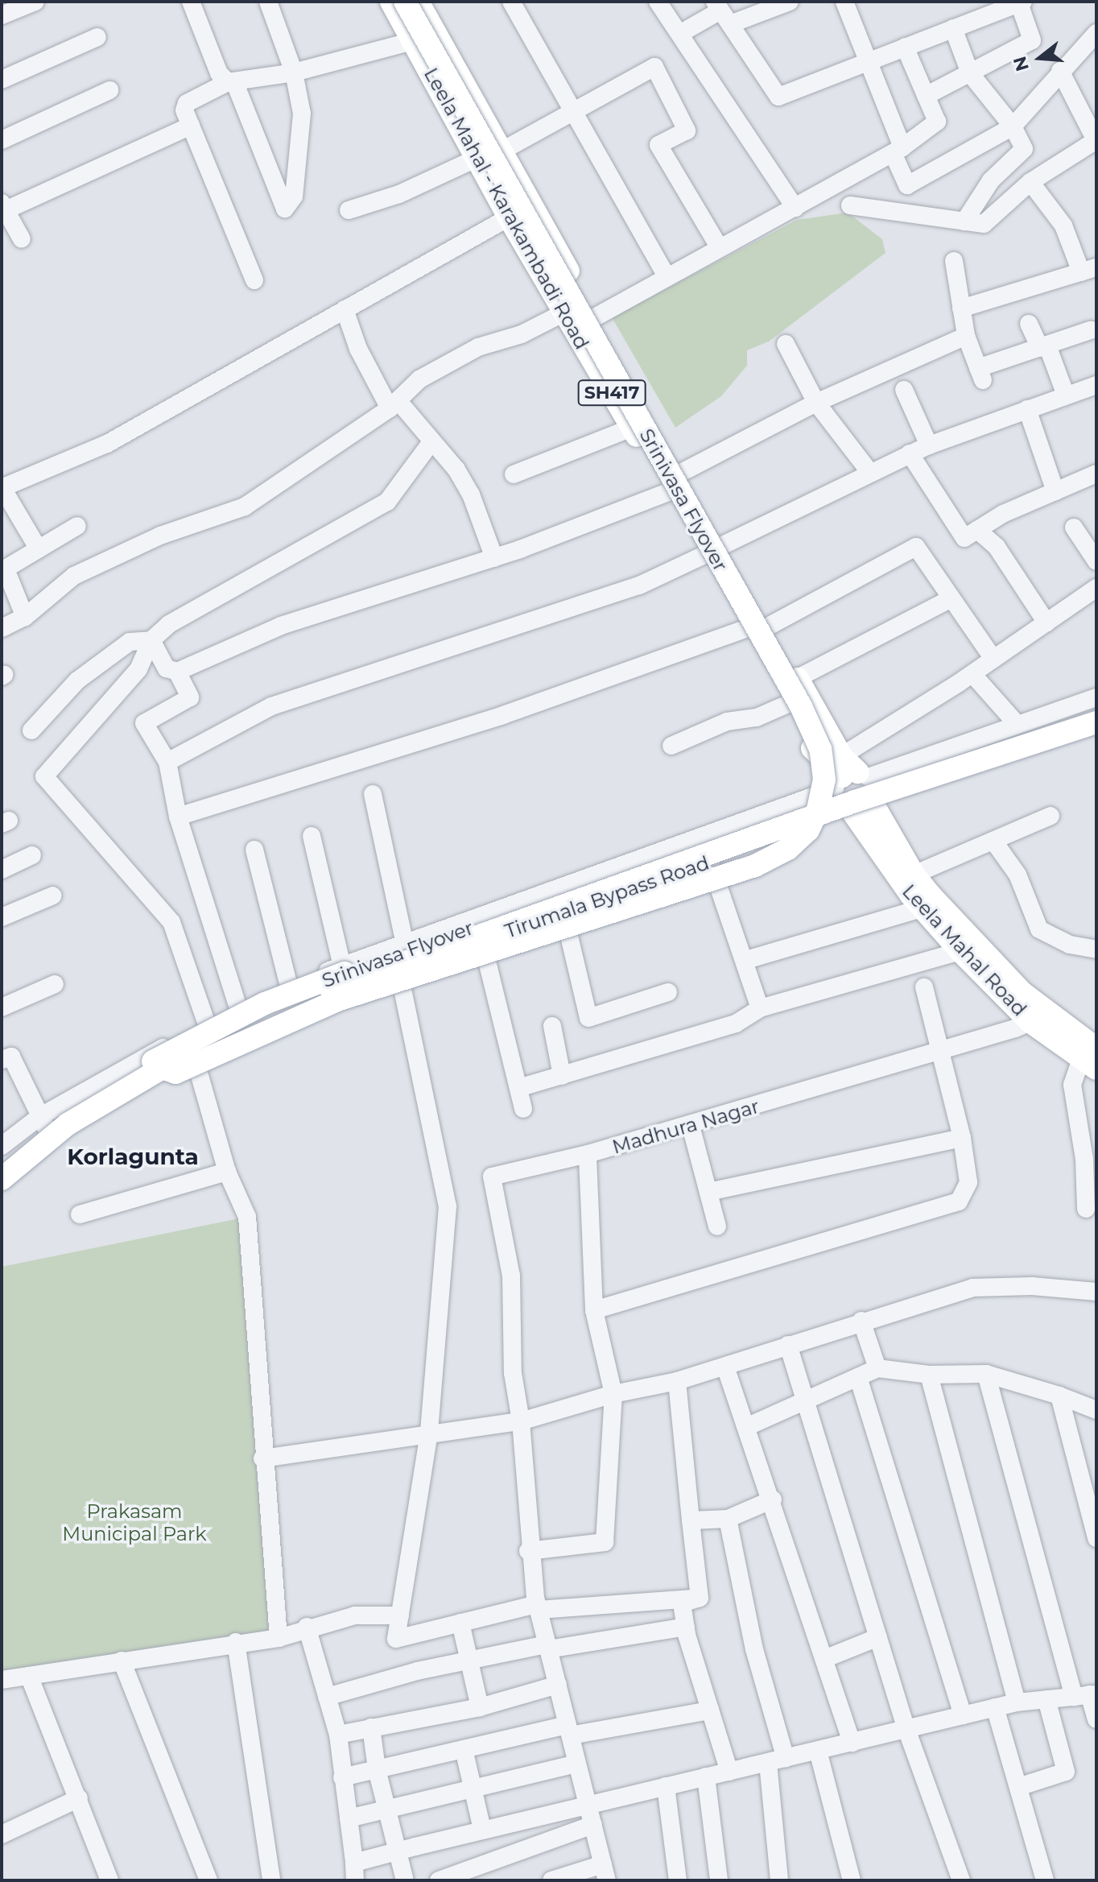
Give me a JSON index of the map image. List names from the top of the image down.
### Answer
{
  "streets": {
    "main road": [
      "Leela Mahal - Karakambadi Road",
      "SH417",
      "Srinivasa Flyover",
      "Leela Mahal Road"
    ],
    "street": ["Tirumala Bypass Road", "Madhura Nagar"]
  },
  "crossings": [
    ["Leela Mahal - Karakambadi Road", "Srinivasa Flyover"],
    ["Leela Mahal - Karakambadi Road", "Tirumala Bypass Road"],
    ["Leela Mahal - Karakambadi Road", "Leela Mahal Road"],
    ["Tirumala Bypass Road", "Leela Mahal Road"],
    ["Leela Mahal Road", "Madhura Nagar"]
  ],
  "districts": ["Korlagunta"],
  "parks": ["Prakasam Municipal Park"],
  "north": "left"
}
